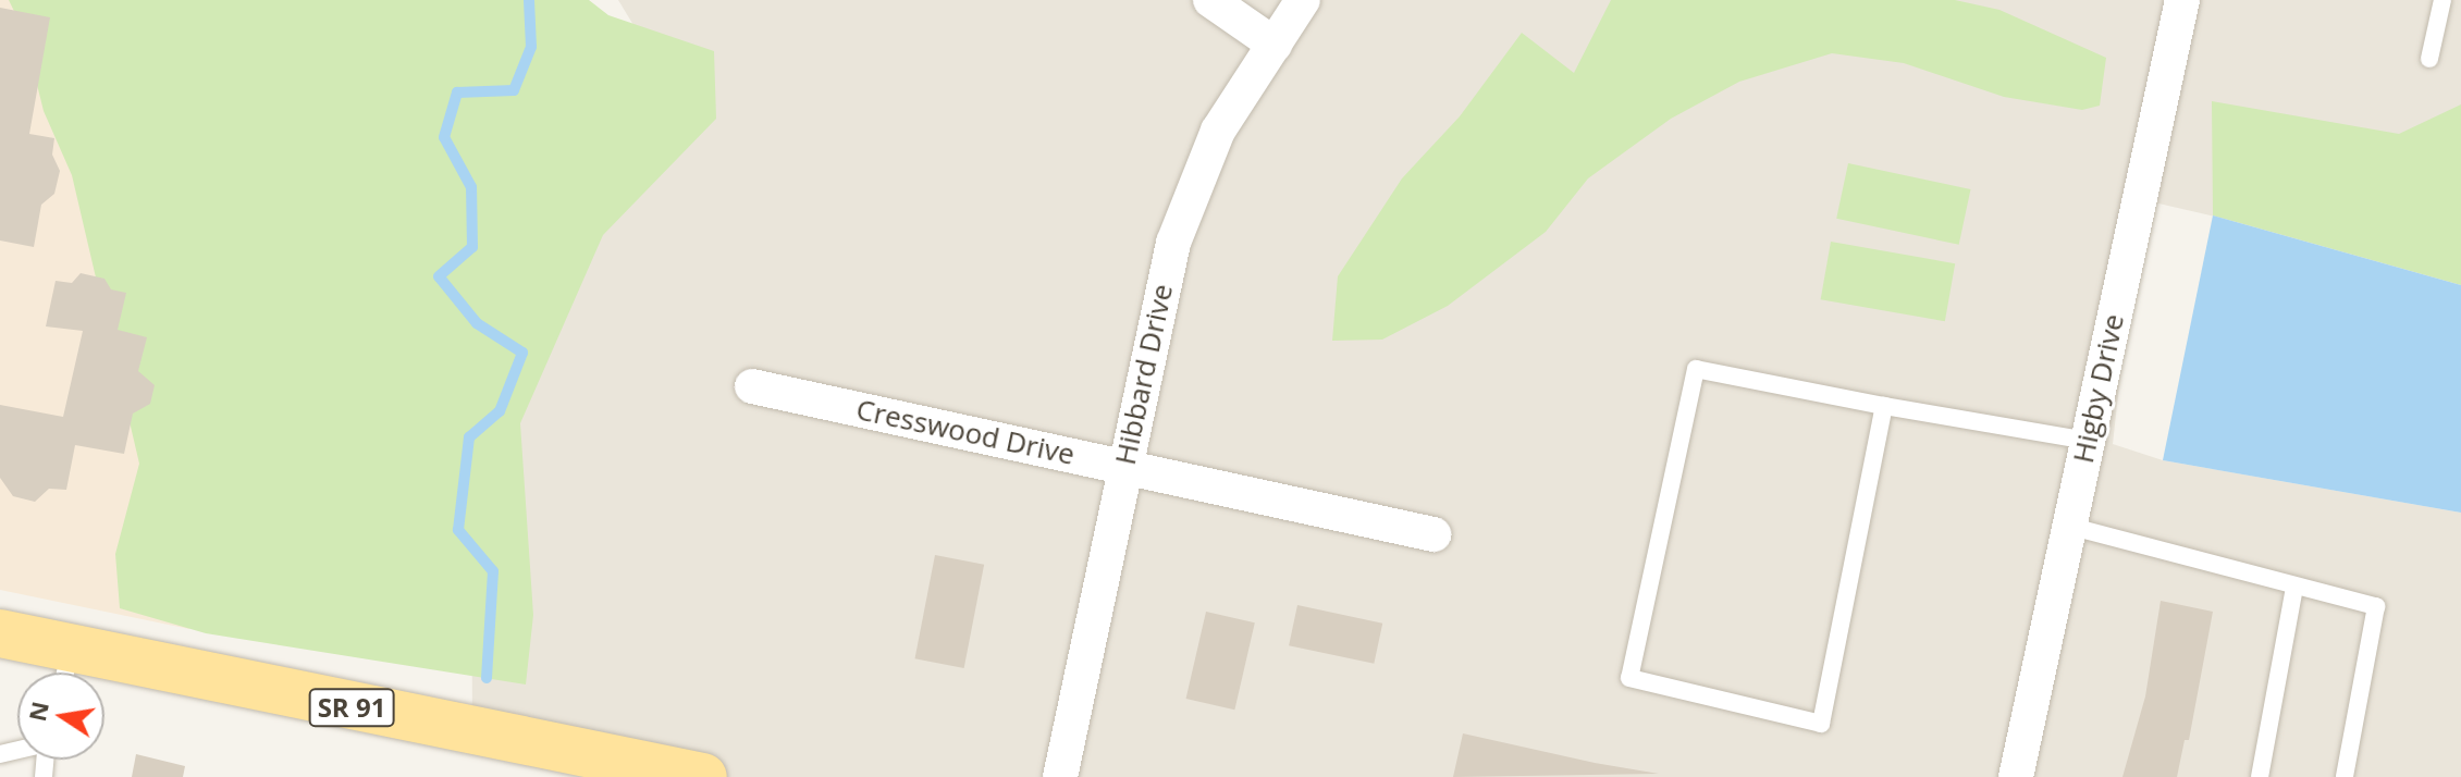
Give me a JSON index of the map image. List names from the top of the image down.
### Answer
{
  "streets": {
    "main road": ["SR 91"],
    "street": ["Hibbard Drive", "Higby Drive", "Cresswood Drive"]
  },
  "crossings": [
    ["Hibbard Drive", "Cresswood Drive"]
  ],
  "north": "left"
}
